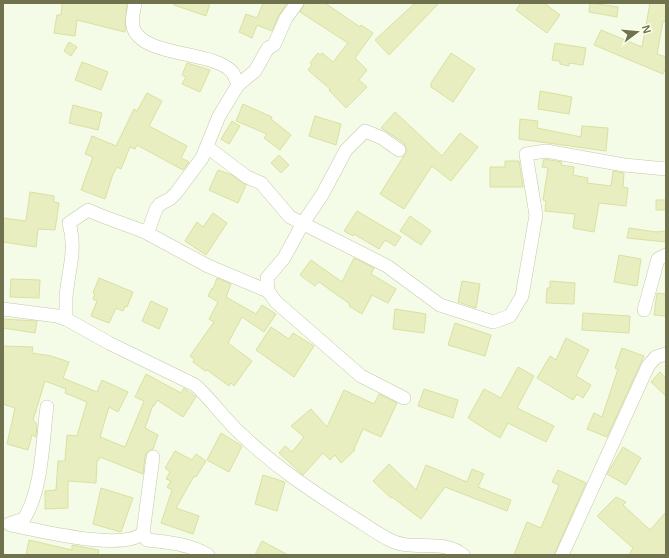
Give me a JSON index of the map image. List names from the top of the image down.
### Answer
{
  "north": "right"
}
